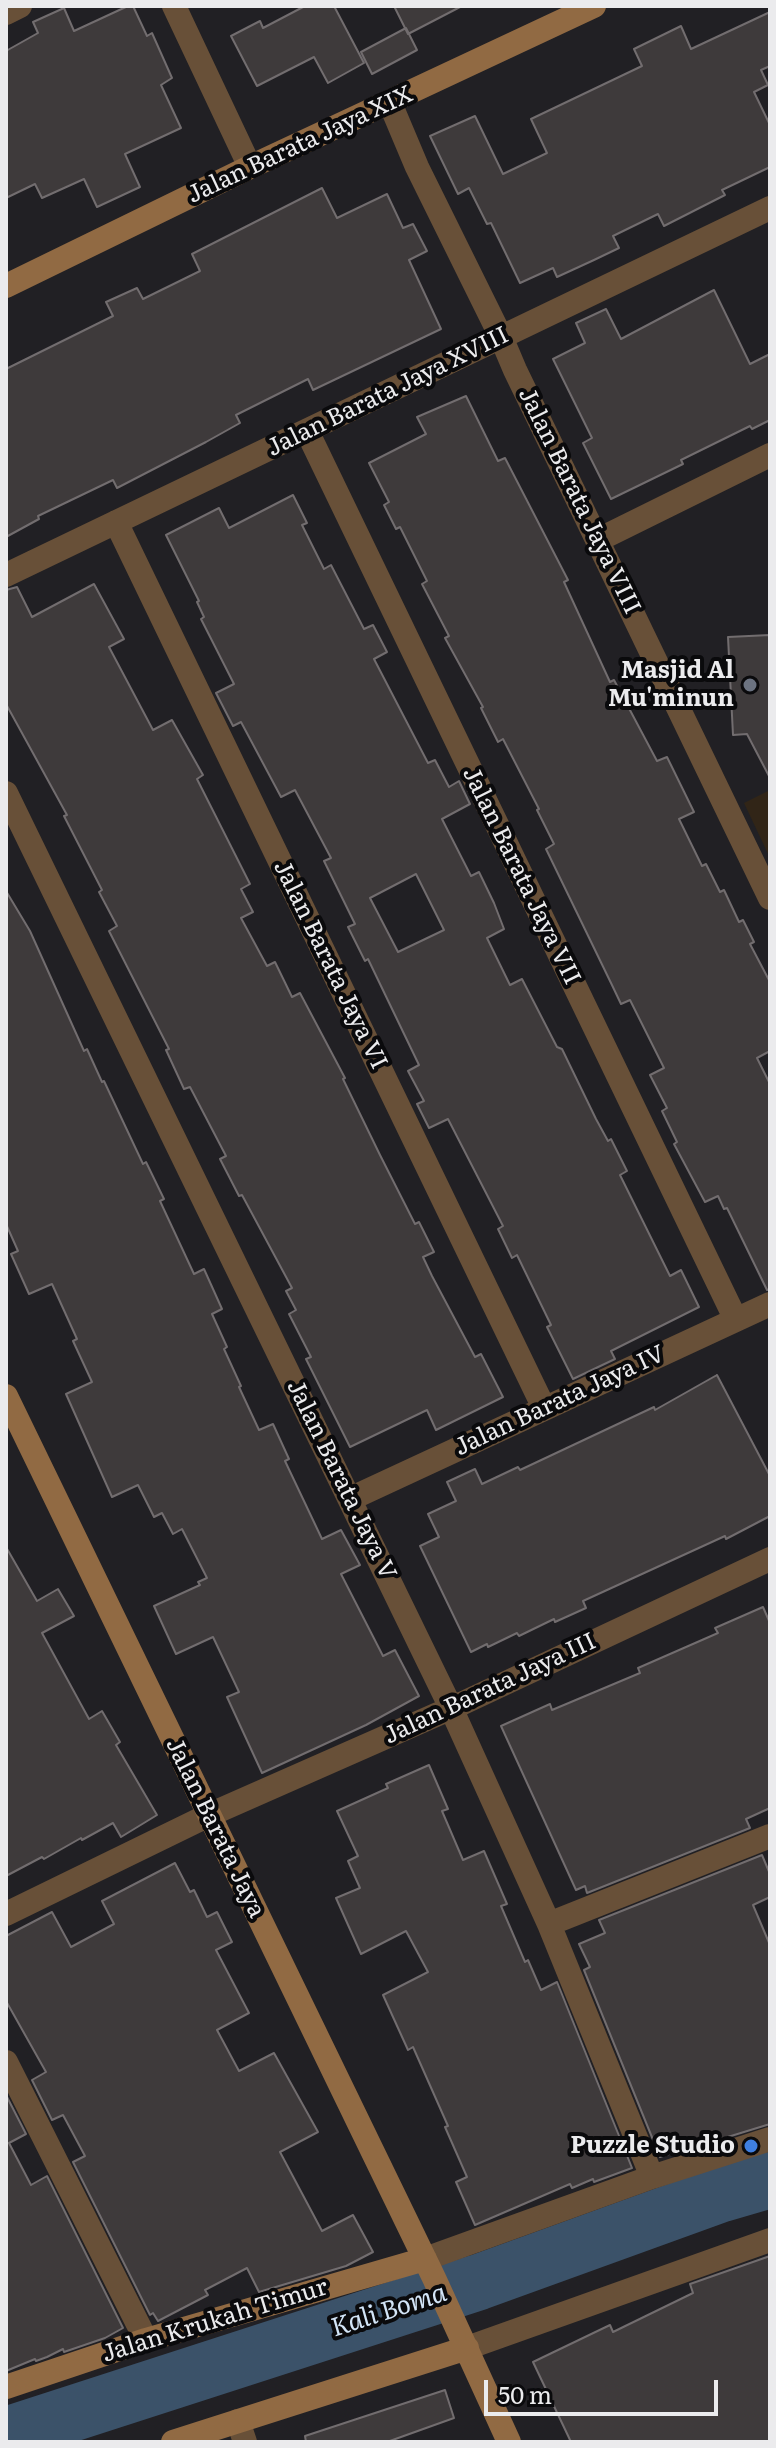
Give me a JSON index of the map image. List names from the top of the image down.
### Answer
{
  "streets": {
    "street": [
      "Jalan Barata Jaya XIX",
      "Jalan Barata Jaya XVIII",
      "Jalan Barata Jaya VIII",
      "Jalan Barata Jaya VII",
      "Jalan Barata Jaya VI",
      "Jalan Barata Jaya IV",
      "Jalan Barata Jaya V",
      "Jalan Barata Jaya III",
      "Jalan Barata Jaya",
      "Jalan Krukah Timur"
    ]
  },
  "crossings": [
    ["Jalan Barata Jaya XIX", "Jalan Barata Jaya VIII"],
    ["Jalan Barata Jaya XVIII", "Jalan Barata Jaya VIII"],
    ["Jalan Barata Jaya XVIII", "Jalan Barata Jaya VII"],
    ["Jalan Barata Jaya XVIII", "Jalan Barata Jaya VI"],
    ["Jalan Barata Jaya VII", "Jalan Barata Jaya IV"],
    ["Jalan Barata Jaya VI", "Jalan Barata Jaya IV"],
    ["Jalan Barata Jaya IV", "Jalan Barata Jaya V"],
    ["Jalan Barata Jaya V", "Jalan Barata Jaya III"],
    ["Jalan Barata Jaya III", "Jalan Barata Jaya"],
    ["Jalan Barata Jaya", "Jalan Krukah Timur"]
  ],
  "water": ["Kali Boma"],
  "places": ["Masjid Al Mu'minun", "Puzzle Studio"],
  "scale_bar": "50 m"
}
